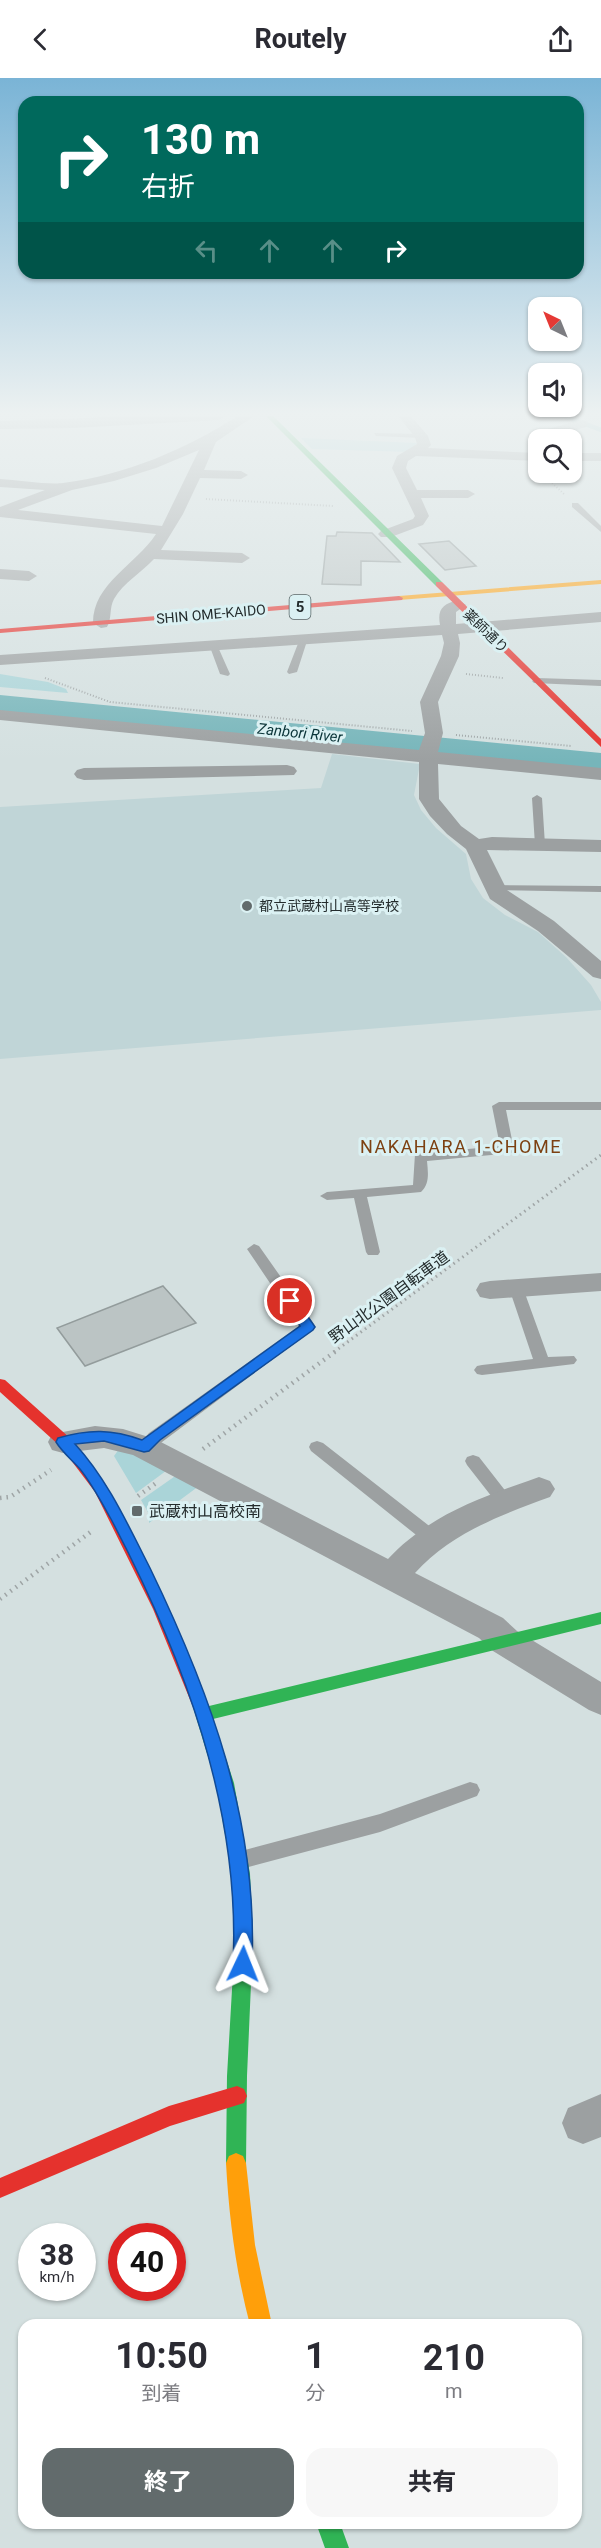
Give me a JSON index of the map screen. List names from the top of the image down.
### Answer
{
  "streets": {
    "street": ["5", "SHIN OME-KAIDO", "薬師通り"],
    "path": ["野山北公園自転車道"]
  },
  "crossings": [
    ["SHIN OME-KAIDO", "薬師通り"]
  ],
  "districts": ["NAKAHARA 1-CHOME"],
  "water": ["Zanbori River"],
  "places": {
    "other": ["都立武蔵村山高等学校"],
    "transit": ["武蔵村山高校南"]
  },
  "north": "top left",
  "page": {
    "header": "Routely",
    "turn": ["130 m", "右折"],
    "speed": "38 km/h",
    "limit": "40",
    "eta": [
      "10:50",
      "到着",
      "1",
      "分",
      "210",
      "m"
    ],
    "buttons": ["終了", "共有"]
  }
}
